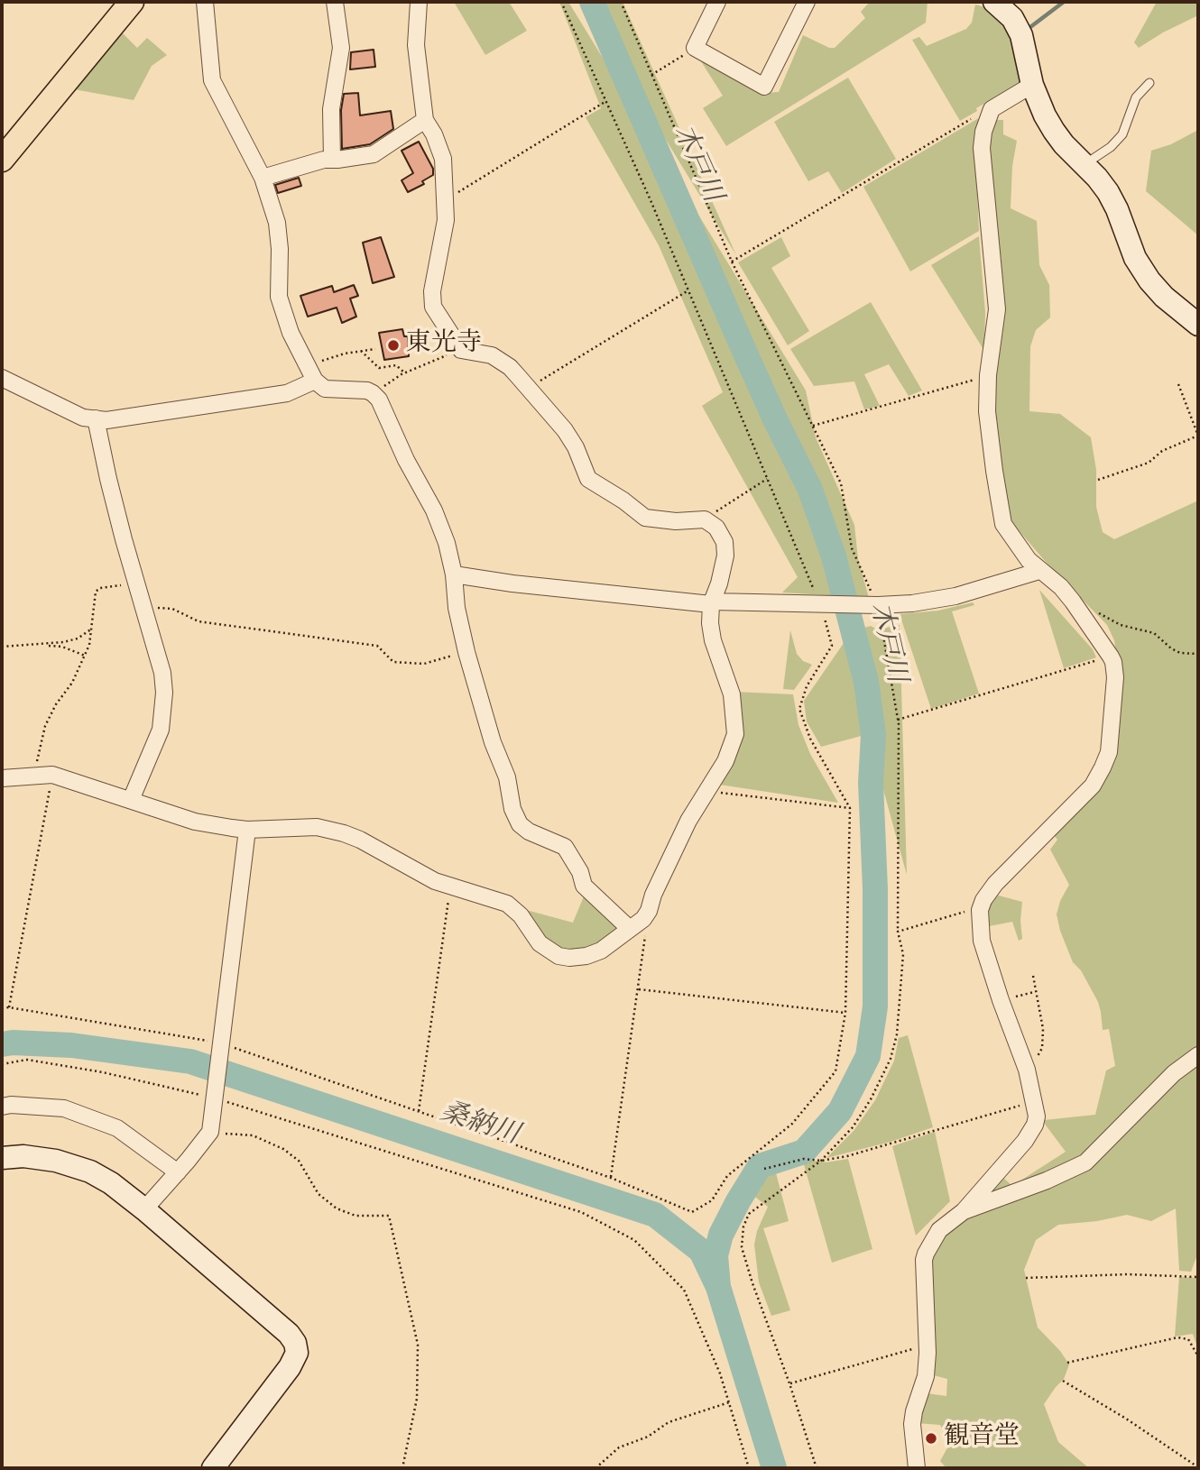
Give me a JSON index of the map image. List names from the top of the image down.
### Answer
{
  "water": ["木戸川", "桑納川"],
  "places": ["東光寺", "観音堂"]
}
